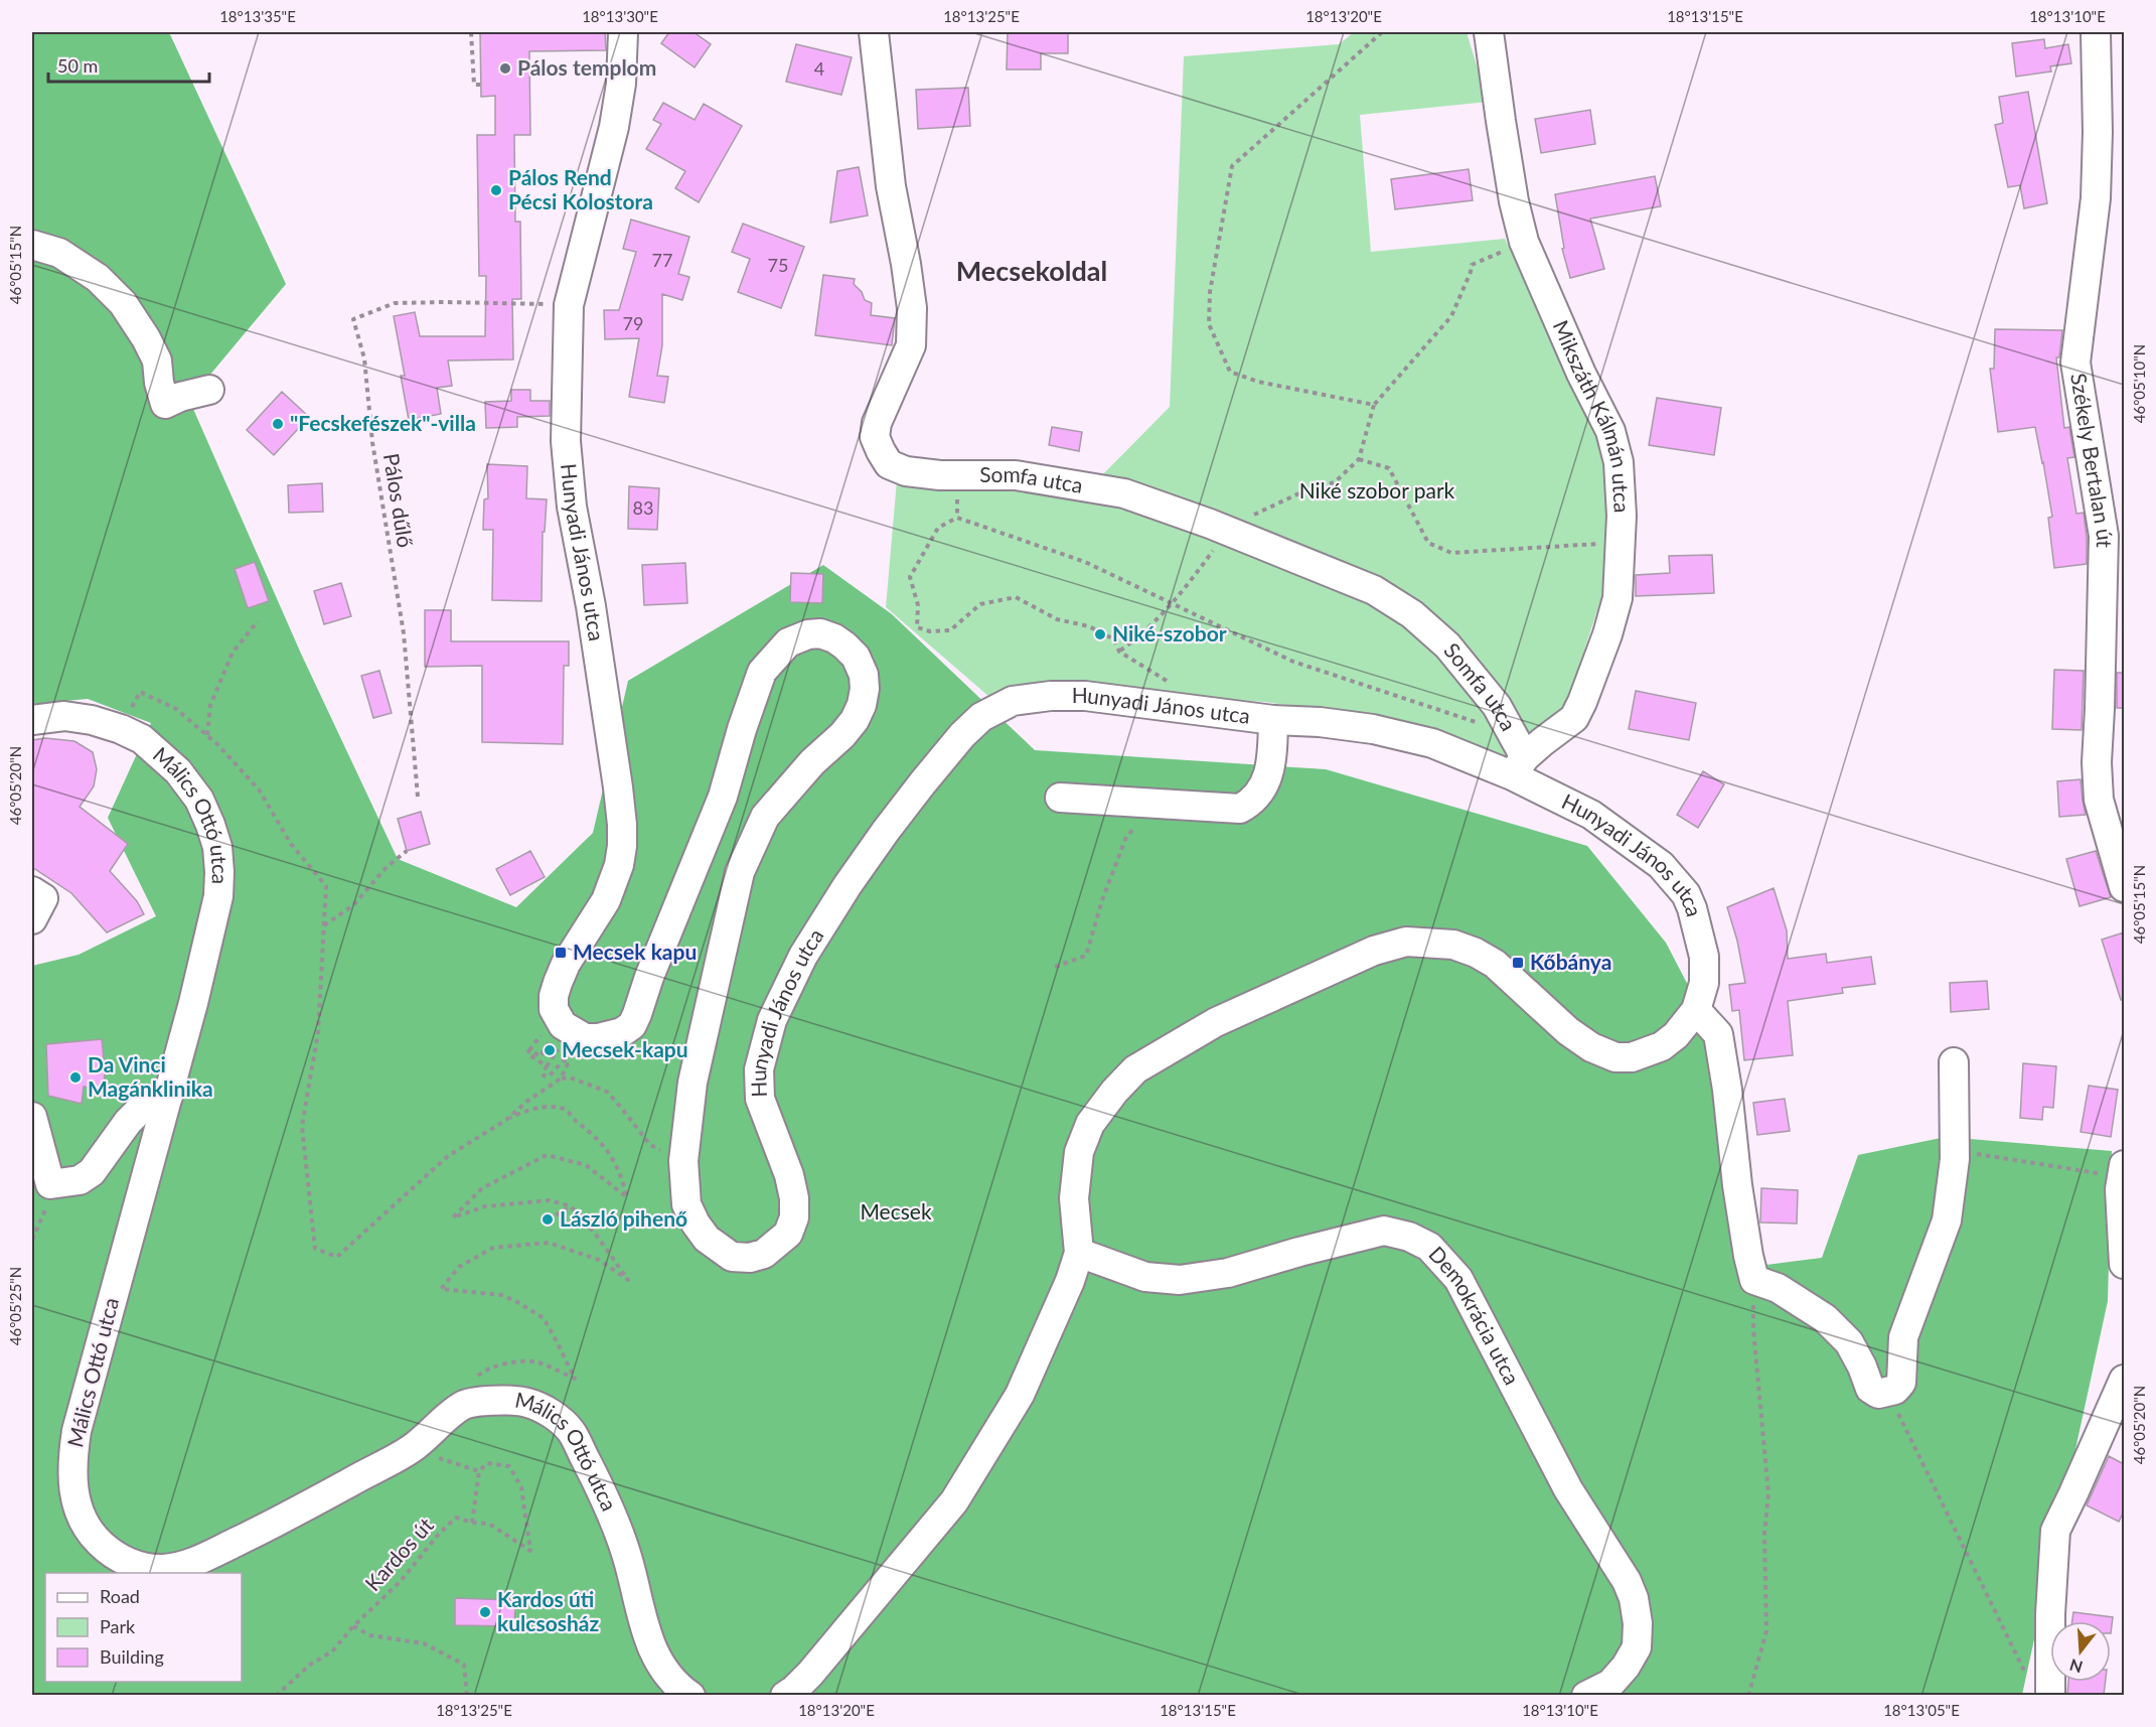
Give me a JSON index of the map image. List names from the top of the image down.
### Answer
{
  "streets": {
    "street": [
      "Mikszáth Kálmán utca",
      "Székely Bertalan út",
      "Somfa utca",
      "Hunyadi János utca",
      "Málics Ottó utca",
      "Demokrácia utca"
    ],
    "path": ["Pálos dűlő", "Kardos út"]
  },
  "crossings": [
    ["Mikszáth Kálmán utca", "Somfa utca"],
    ["Mikszáth Kálmán utca", "Hunyadi János utca"],
    ["Somfa utca", "Hunyadi János utca"],
    ["Pálos dűlő", "Hunyadi János utca"],
    ["Hunyadi János utca", "Demokrácia utca"],
    ["Málics Ottó utca", "Kardos út"]
  ],
  "districts": ["Mecsekoldal"],
  "parks": ["Niké szobor park", "Mecsek"],
  "places": {
    "other": [
      "Pálos templom",
      "Pálos Rend Pécsi Kolostora",
      "\"Fecskefészek\"-villa",
      "Niké-szobor",
      "Mecsek-kapu",
      "Da Vinci Magánklinika",
      "László pihenő",
      "Kardos úti kulcsosház"
    ],
    "transit": ["Mecsek kapu", "Kőbánya"]
  },
  "house_numbers": [
    "4",
    "77",
    "75",
    "79",
    "83"
  ],
  "legend": ["Road", "Park", "Building"],
  "scale_bar": "50 m",
  "north": "bottom",
  "coordinates": [
    "18°13'35\"E",
    "18°13'30\"E",
    "18°13'25\"E",
    "18°13'20\"E",
    "18°13'15\"E",
    "18°13'10\"E",
    "46°05'15\"N",
    "46°05'10\"N",
    "46°05'20\"N",
    "46°05'25\"N",
    "18°13'05\"E"
  ]
}
